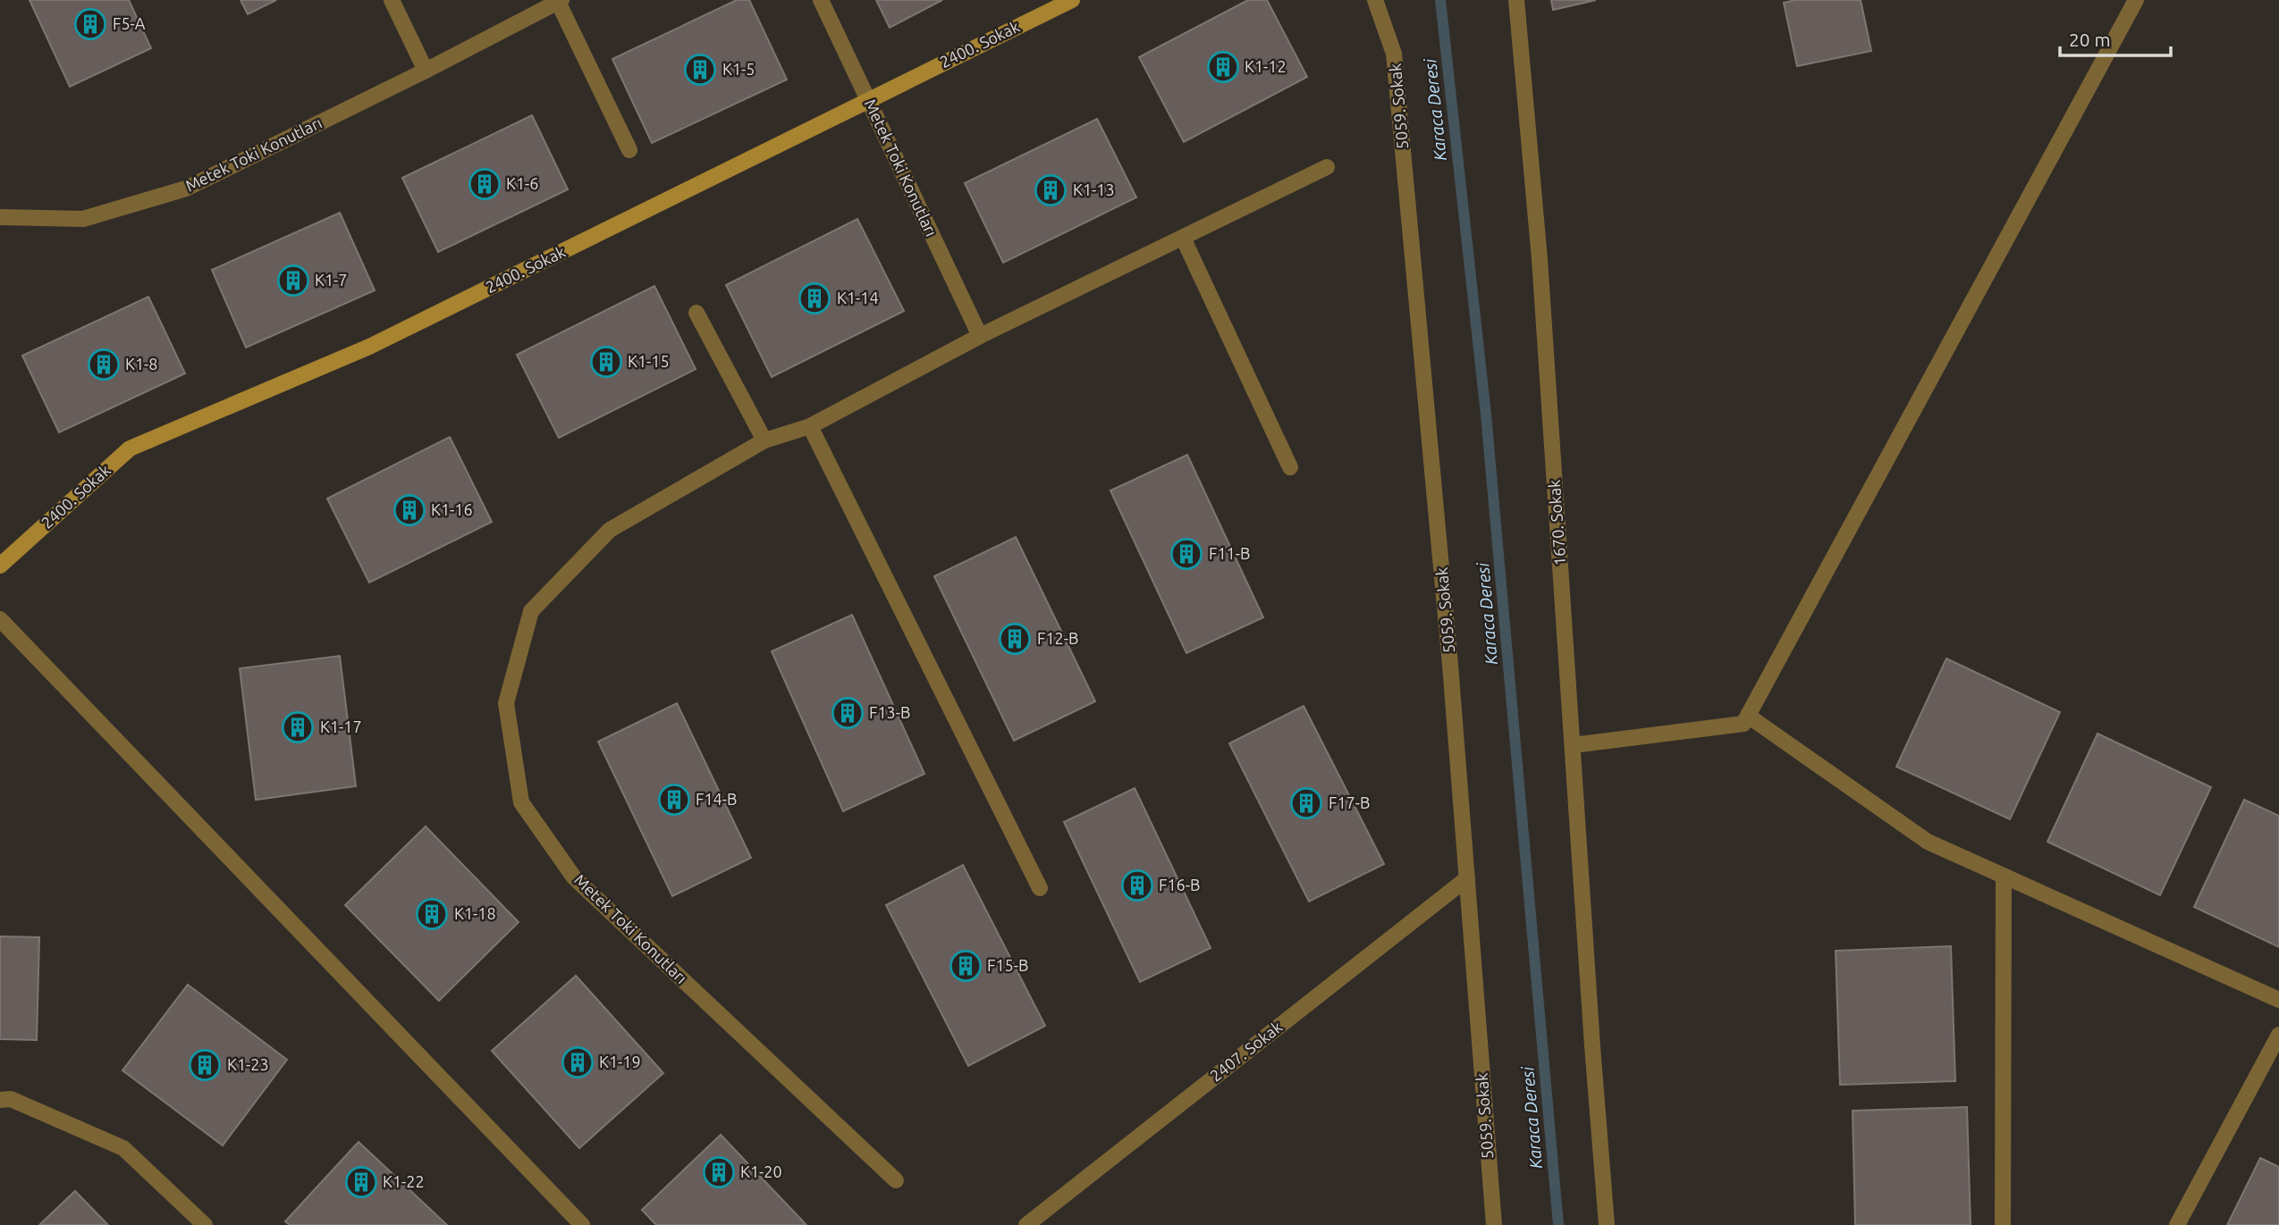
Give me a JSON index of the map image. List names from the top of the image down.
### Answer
{
  "streets": {
    "main road": ["2400. Sokak"],
    "street": [
      "5059. Sokak",
      "Metek Toki Konutları",
      "1670. Sokak",
      "2407. Sokak"
    ]
  },
  "crossings": [
    ["2400. Sokak", "Metek Toki Konutları"],
    ["5059. Sokak", "2407. Sokak"]
  ],
  "water": ["Karaca Deresi"],
  "places": {
    "building": [
      "F5-A",
      "K1-12",
      "K1-5",
      "K1-6",
      "K1-13",
      "K1-7",
      "K1-14",
      "K1-15",
      "K1-8",
      "K1-16",
      "F11-B",
      "F12-B",
      "F13-B",
      "K1-17",
      "F14-B",
      "F17-B",
      "F16-B",
      "K1-18",
      "F15-B",
      "K1-19",
      "K1-23",
      "K1-20",
      "K1-22"
    ]
  },
  "scale_bar": "20 m"
}
